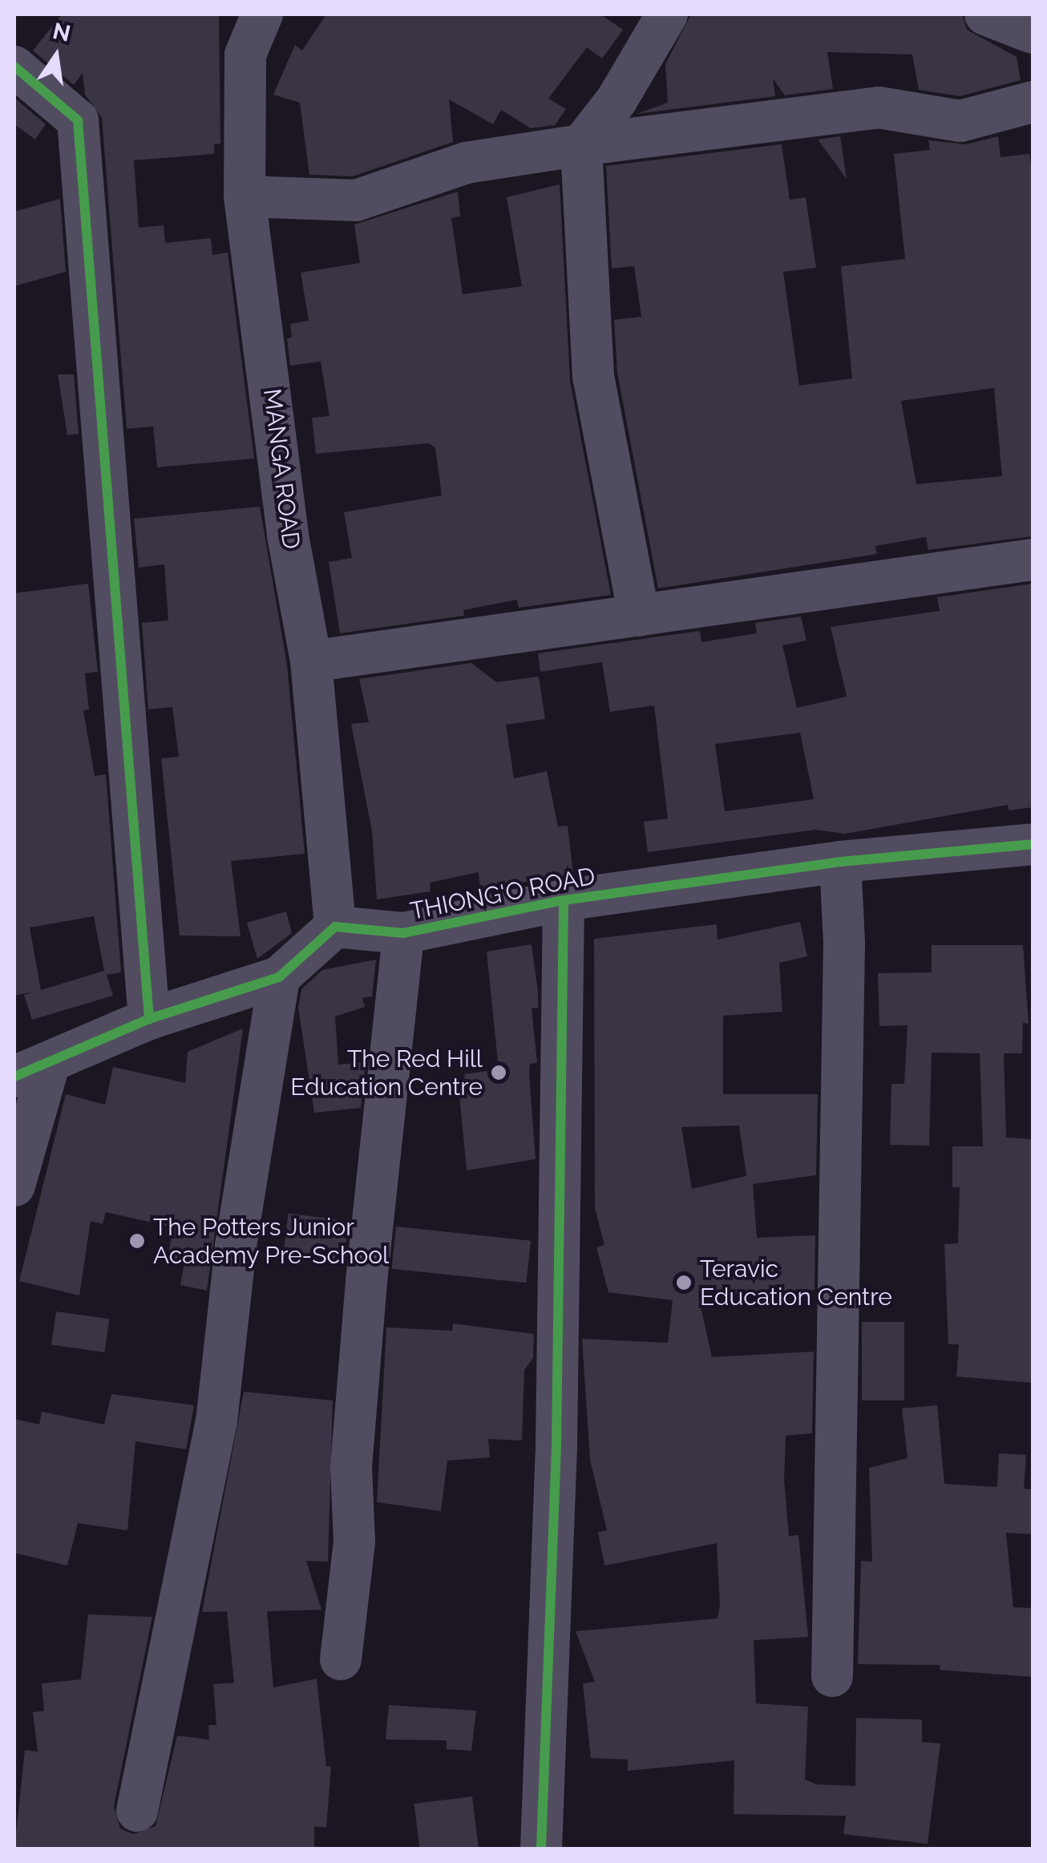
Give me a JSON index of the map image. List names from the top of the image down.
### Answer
{
  "streets": {
    "street": ["MANGA ROAD", "THIONG'O ROAD"]
  },
  "crossings": [
    ["MANGA ROAD", "THIONG'O ROAD"]
  ],
  "places": ["The Red Hill Education Centre", "The Potters Junior Academy Pre-School", "Teravic Education Centre"],
  "north": "top"
}
